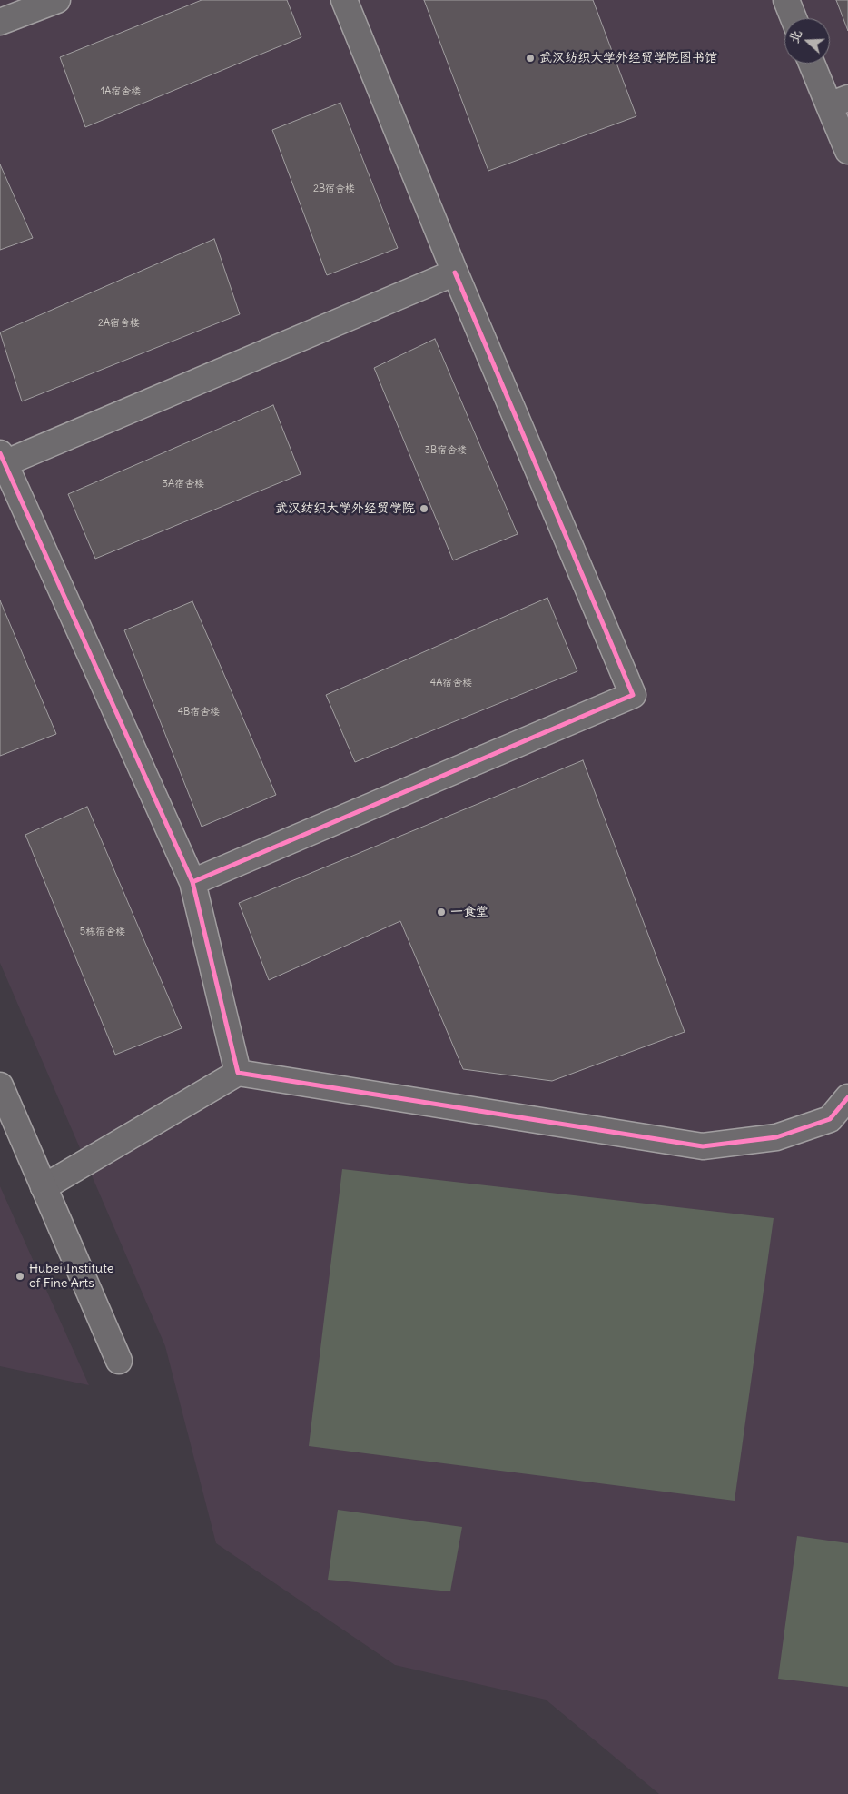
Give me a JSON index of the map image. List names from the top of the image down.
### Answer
{
  "places": [
    "武汉纺织大学外经贸学院图书馆",
    "武汉纺织大学外经贸学院",
    "一食堂",
    "Hubei Institute of Fine Arts"
  ],
  "house_numbers": [
    "1A宿舍楼",
    "2B宿舍楼",
    "2A宿舍楼",
    "3B宿舍楼",
    "3A宿舍楼",
    "4A宿舍楼",
    "4B宿舍楼",
    "5栋宿舍楼"
  ],
  "north": "left"
}
